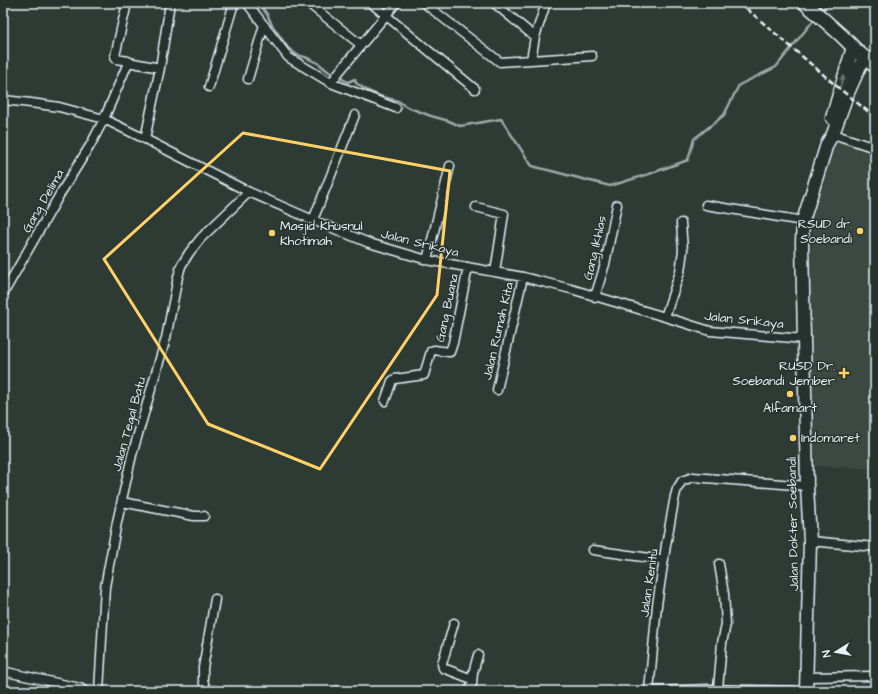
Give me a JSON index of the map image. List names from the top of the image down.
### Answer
{
  "streets": {
    "main road": ["Jalan Dokter Soebandi"],
    "street": [
      "Gang Delima",
      "Jalan Srikaya",
      "Gang Ikhlas",
      "Gang Buana",
      "Jalan Rumah Kita",
      "Jalan Tegal Batu",
      "Jalan Kenitu"
    ]
  },
  "crossings": [
    ["Gang Delima", "Jalan Srikaya"],
    ["Jalan Srikaya", "Gang Ikhlas"],
    ["Jalan Srikaya", "Gang Buana"],
    ["Jalan Srikaya", "Jalan Rumah Kita"],
    ["Jalan Srikaya", "Jalan Tegal Batu"],
    ["Jalan Srikaya", "Jalan Dokter Soebandi"],
    ["Jalan Dokter Soebandi", "Jalan Kenitu"]
  ],
  "places": {
    "other": [
      "RSUD dr. Soebandi",
      "Masjid Khusnul Khotimah",
      "Alfamart",
      "Indomaret"
    ],
    "health": ["RUSD Dr. Soebandi Jember"]
  },
  "north": "left"
}
